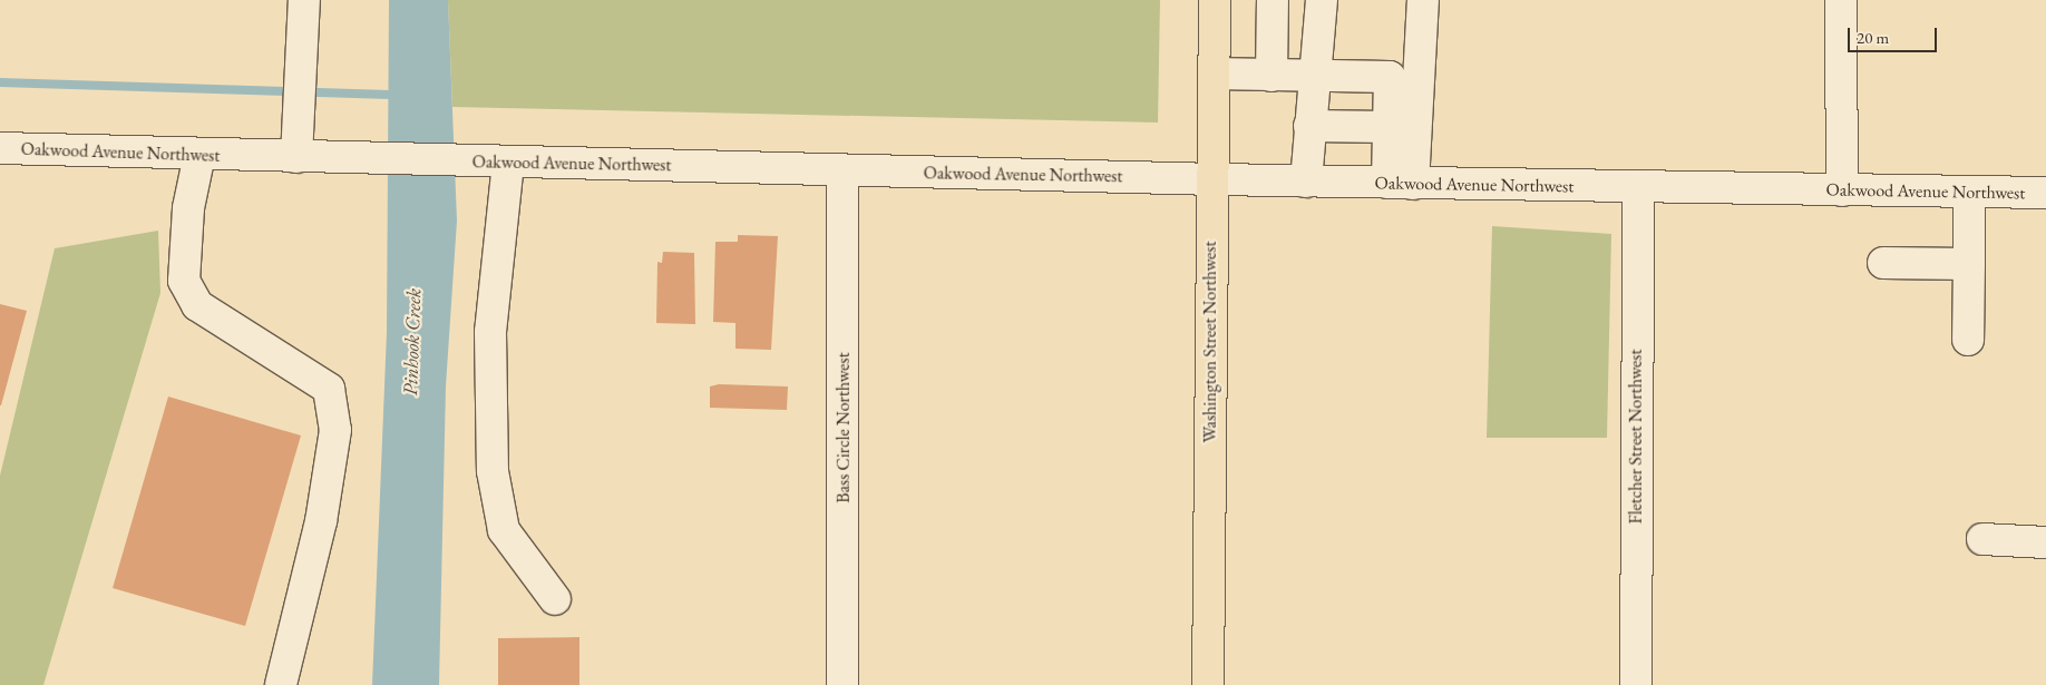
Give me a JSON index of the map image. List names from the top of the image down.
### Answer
{
  "streets": {
    "main road": ["Washington Street Northwest"],
    "street": ["Oakwood Avenue Northwest", "Bass Circle Northwest", "Fletcher Street Northwest"]
  },
  "crossings": [
    ["Oakwood Avenue Northwest", "Washington Street Northwest"],
    ["Oakwood Avenue Northwest", "Bass Circle Northwest"],
    ["Oakwood Avenue Northwest", "Fletcher Street Northwest"]
  ],
  "water": ["Pinhook Creek"],
  "scale_bar": "20 m"
}
